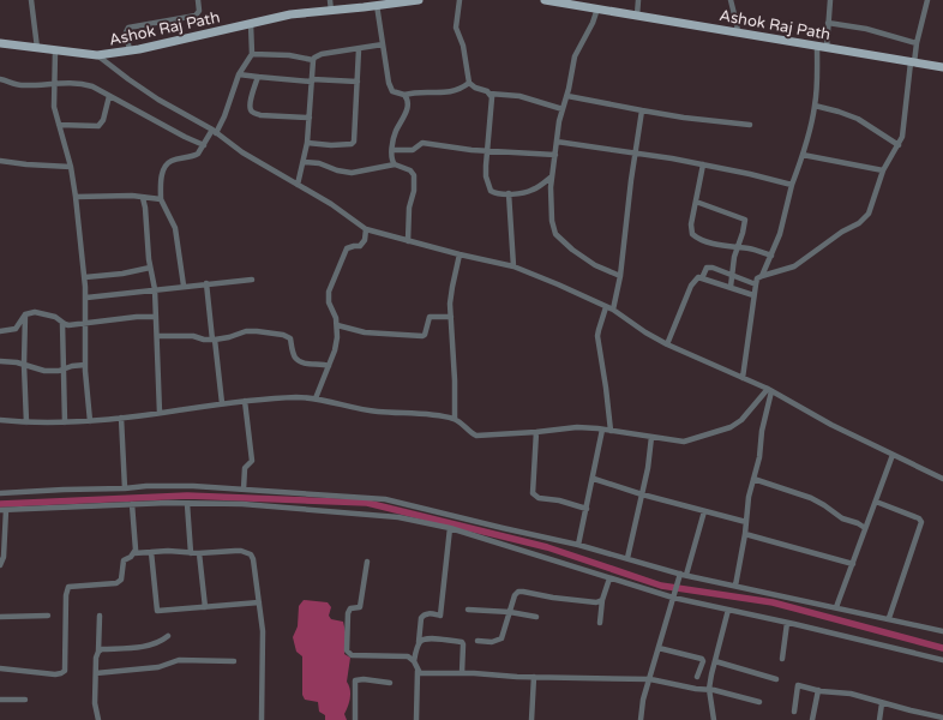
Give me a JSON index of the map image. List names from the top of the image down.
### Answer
{
  "streets": {
    "main road": ["Ashok Raj Path"]
  }
}
